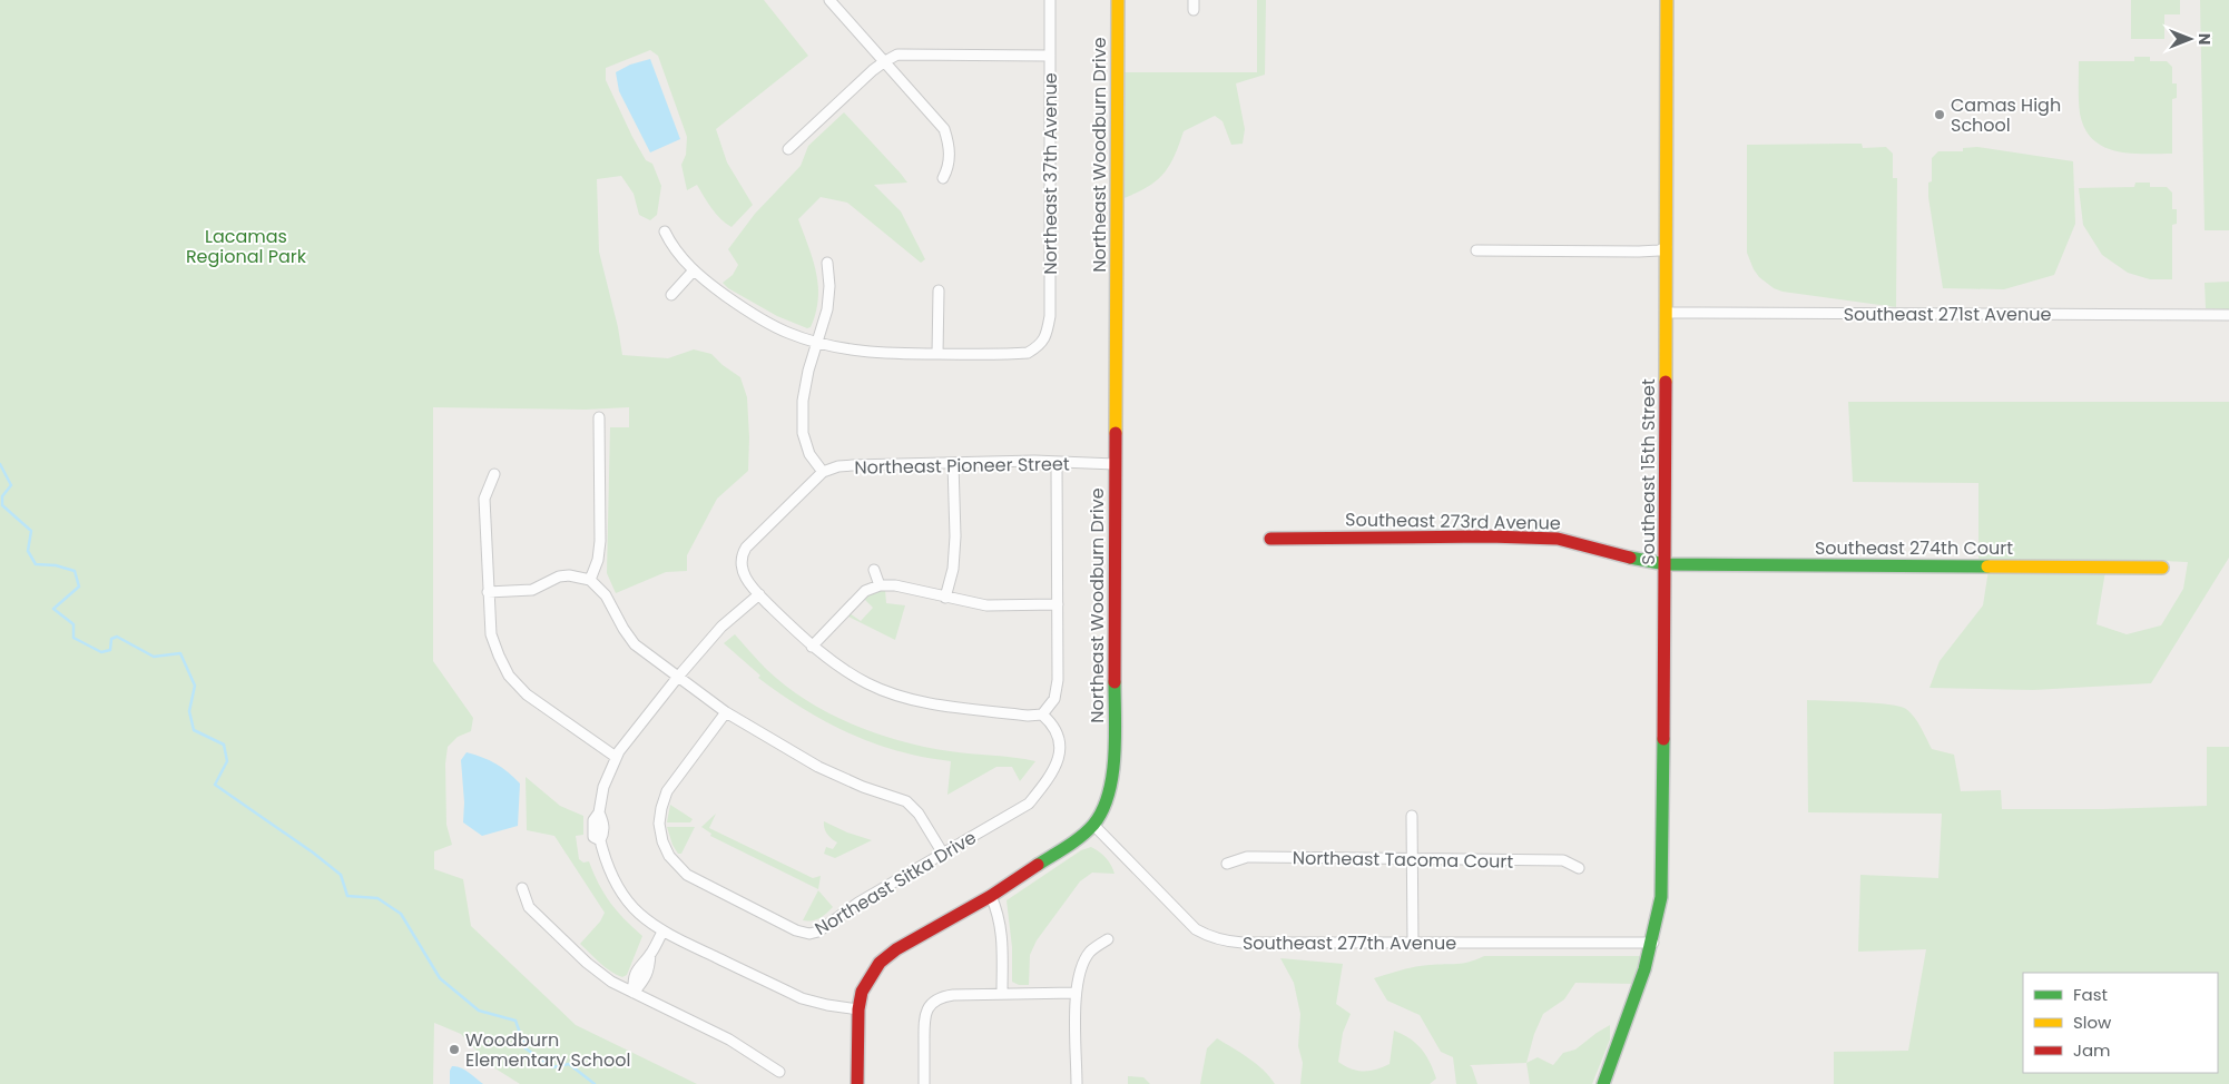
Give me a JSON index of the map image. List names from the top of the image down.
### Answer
{
  "streets": {
    "street": [
      "Northeast Woodburn Drive",
      "Northeast 37th Avenue",
      "Southeast 271st Avenue",
      "Northeast Pioneer Street",
      "Southeast 15th Street",
      "Southeast 273rd Avenue",
      "Southeast 274th Court",
      "Northeast Tacoma Court",
      "Northeast Sitka Drive",
      "Southeast 277th Avenue"
    ]
  },
  "crossings": [
    ["Northeast Woodburn Drive", "Northeast Pioneer Street"],
    ["Northeast Woodburn Drive", "Southeast 277th Avenue"],
    ["Southeast 271st Avenue", "Southeast 15th Street"],
    ["Southeast 15th Street", "Southeast 273rd Avenue"],
    ["Southeast 15th Street", "Southeast 274th Court"],
    ["Southeast 15th Street", "Southeast 277th Avenue"],
    ["Southeast 273rd Avenue", "Southeast 274th Court"]
  ],
  "parks": ["Lacamas Regional Park"],
  "places": ["Camas High School", "Woodburn Elementary School"],
  "legend": ["Fast", "Slow", "Jam"],
  "north": "right"
}
